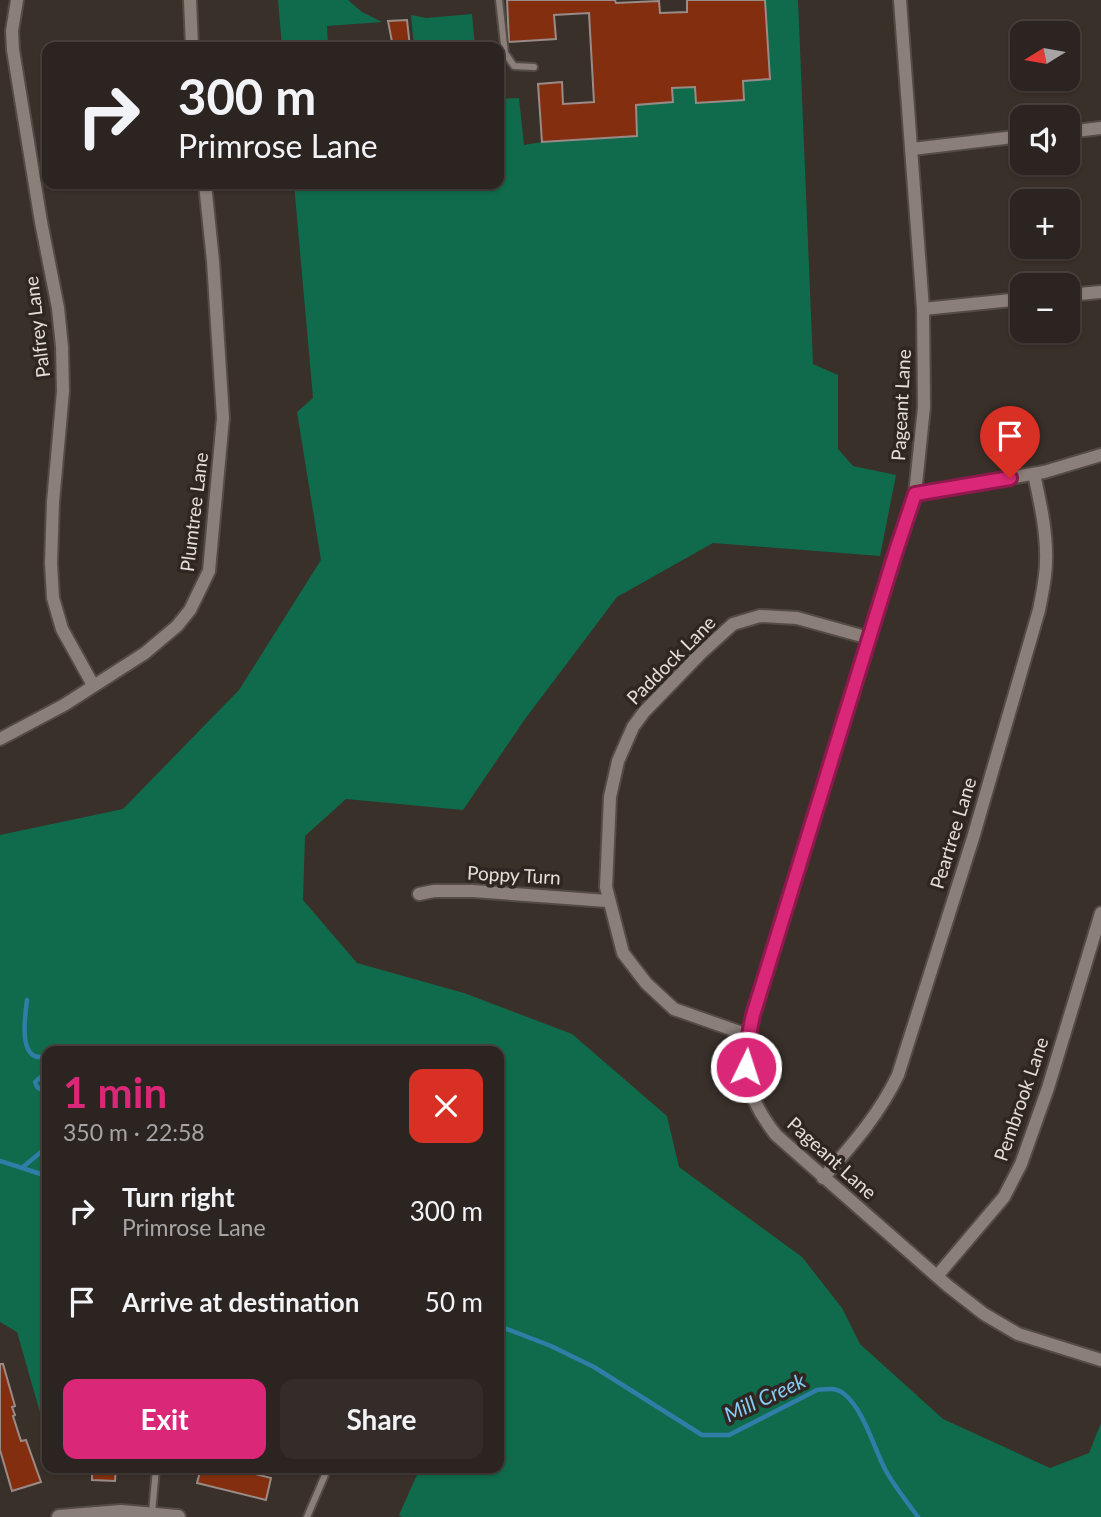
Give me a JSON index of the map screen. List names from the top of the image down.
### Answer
{
  "streets": {
    "street": [
      "Palfrey Lane",
      "Pageant Lane",
      "Plumtree Lane",
      "Paddock Lane",
      "Peartree Lane",
      "Poppy Turn",
      "Pembrook Lane"
    ]
  },
  "crossings": [
    ["Palfrey Lane", "Plumtree Lane"],
    ["Pageant Lane", "Paddock Lane"],
    ["Pageant Lane", "Peartree Lane"],
    ["Pageant Lane", "Pembrook Lane"],
    ["Paddock Lane", "Poppy Turn"]
  ],
  "water": ["Mill Creek"],
  "north": "left",
  "page": {
    "map_buttons": ["+", "−"],
    "turn": ["300 m", "Primrose Lane"],
    "heading": ["1 min", "350 m · 22:58"],
    "list": [
      {
        "name": "Turn right",
        "note": "Primrose Lane",
        "value": "300 m"
      },
      {
        "name": "Arrive at destination",
        "value": "50 m"
      }
    ],
    "buttons": ["Exit", "Share"]
  }
}
